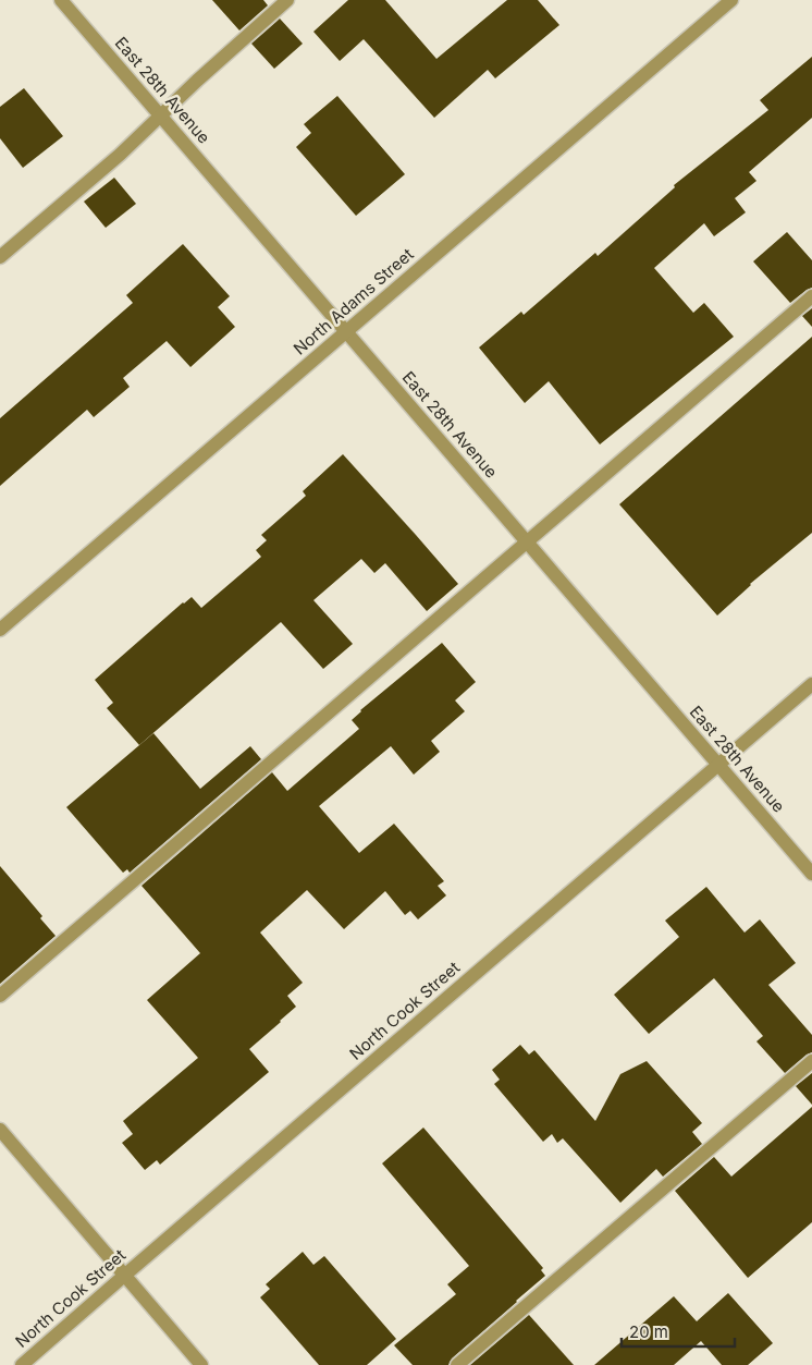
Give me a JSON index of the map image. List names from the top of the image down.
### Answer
{
  "streets": {
    "street": ["East 28th Avenue", "North Adams Street", "North Cook Street"]
  },
  "crossings": [
    ["East 28th Avenue", "North Adams Street"],
    ["East 28th Avenue", "North Cook Street"]
  ],
  "scale_bar": "20 m"
}
